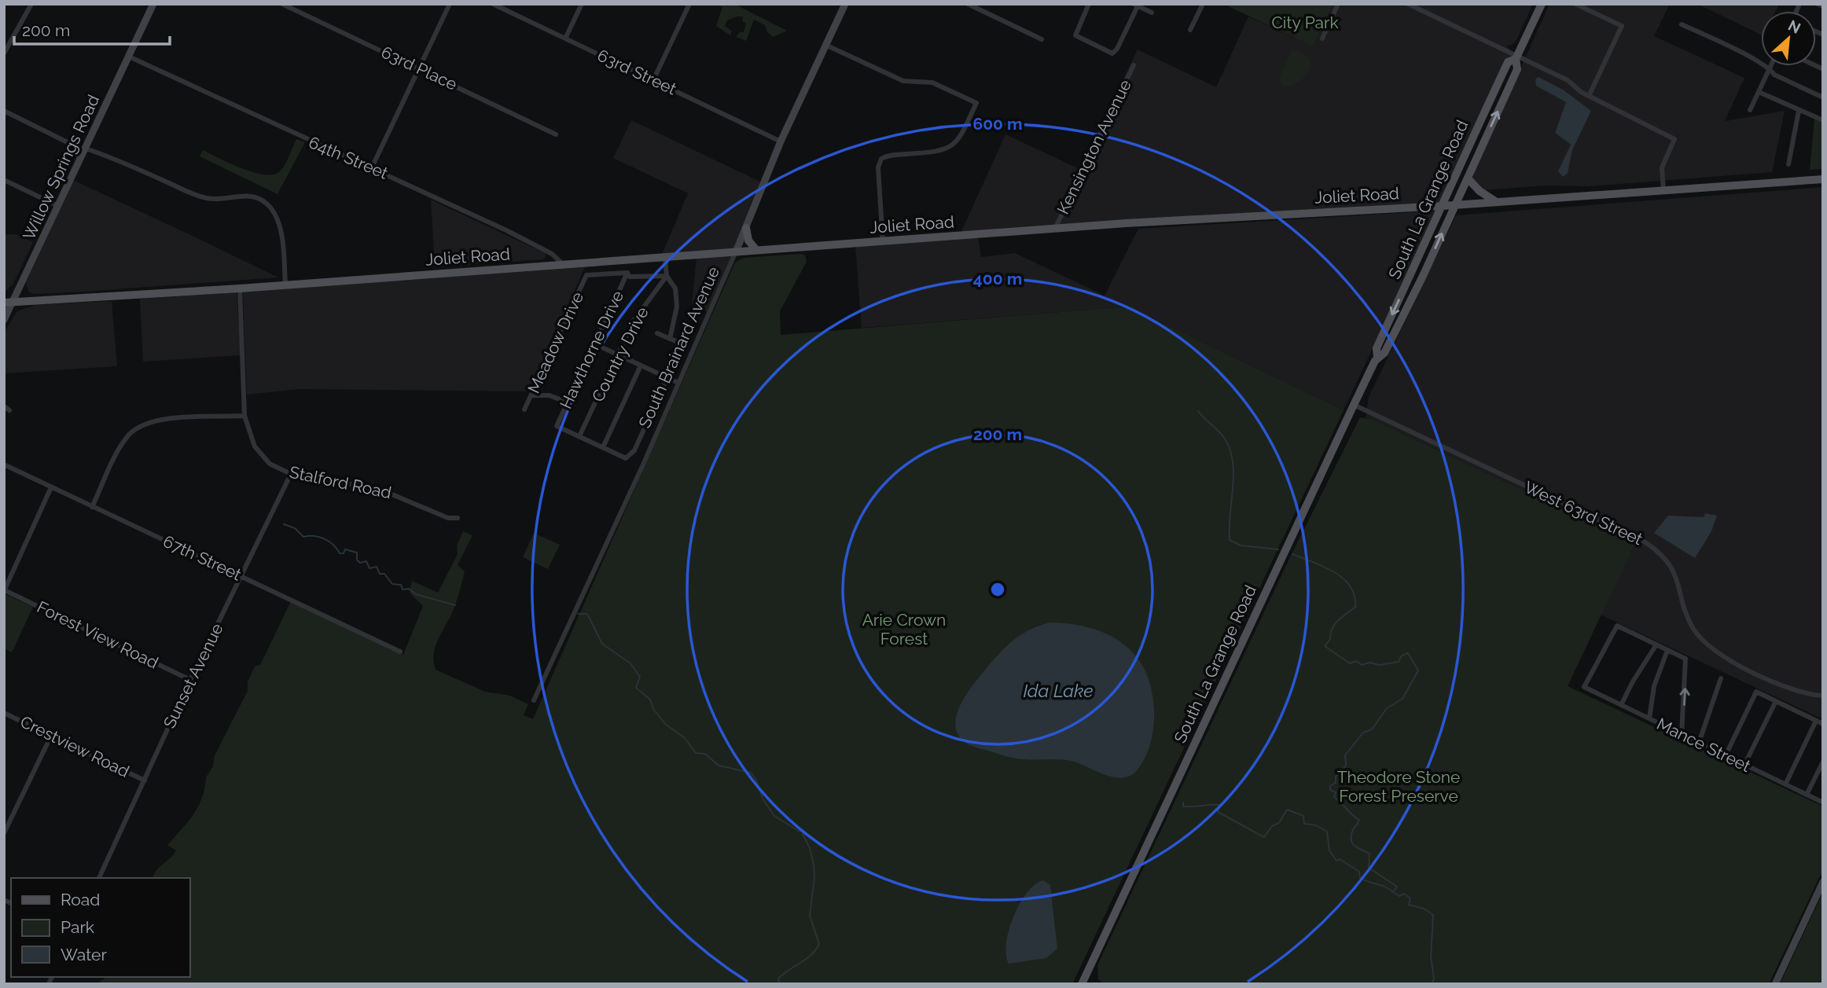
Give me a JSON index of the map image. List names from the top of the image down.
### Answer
{
  "streets": {
    "main road": ["Joliet Road", "South La Grange Road"],
    "street": [
      "63rd Place",
      "63rd Street",
      "Kensington Avenue",
      "64th Street",
      "Willow Springs Road",
      "Meadow Drive",
      "South Brainard Avenue",
      "Hawthorne Drive",
      "Country Drive",
      "Stalford Road",
      "West 63rd Street",
      "67th Street",
      "Forest View Road",
      "Sunset Avenue",
      "Mance Street",
      "Crestview Road"
    ]
  },
  "crossings": [
    ["63rd Street", "South Brainard Avenue"],
    ["Kensington Avenue", "Joliet Road"],
    ["64th Street", "Willow Springs Road"],
    ["64th Street", "Joliet Road"],
    ["Willow Springs Road", "Joliet Road"],
    ["Joliet Road", "South La Grange Road"],
    ["Joliet Road", "South Brainard Avenue"],
    ["Joliet Road", "Stalford Road"],
    ["South La Grange Road", "West 63rd Street"],
    ["Meadow Drive", "Hawthorne Drive"],
    ["Hawthorne Drive", "Country Drive"],
    ["Stalford Road", "Sunset Avenue"],
    ["67th Street", "Sunset Avenue"],
    ["Forest View Road", "Sunset Avenue"],
    ["Sunset Avenue", "Crestview Road"]
  ],
  "water": ["Ida Lake"],
  "parks": ["City Park", "Arie Crown Forest", "Theodore Stone Forest Preserve"],
  "legend": ["Road", "Park", "Water"],
  "scale_bar": "200 m",
  "north": "top right",
  "rings": ["600 m", "400 m", "200 m"]
}
